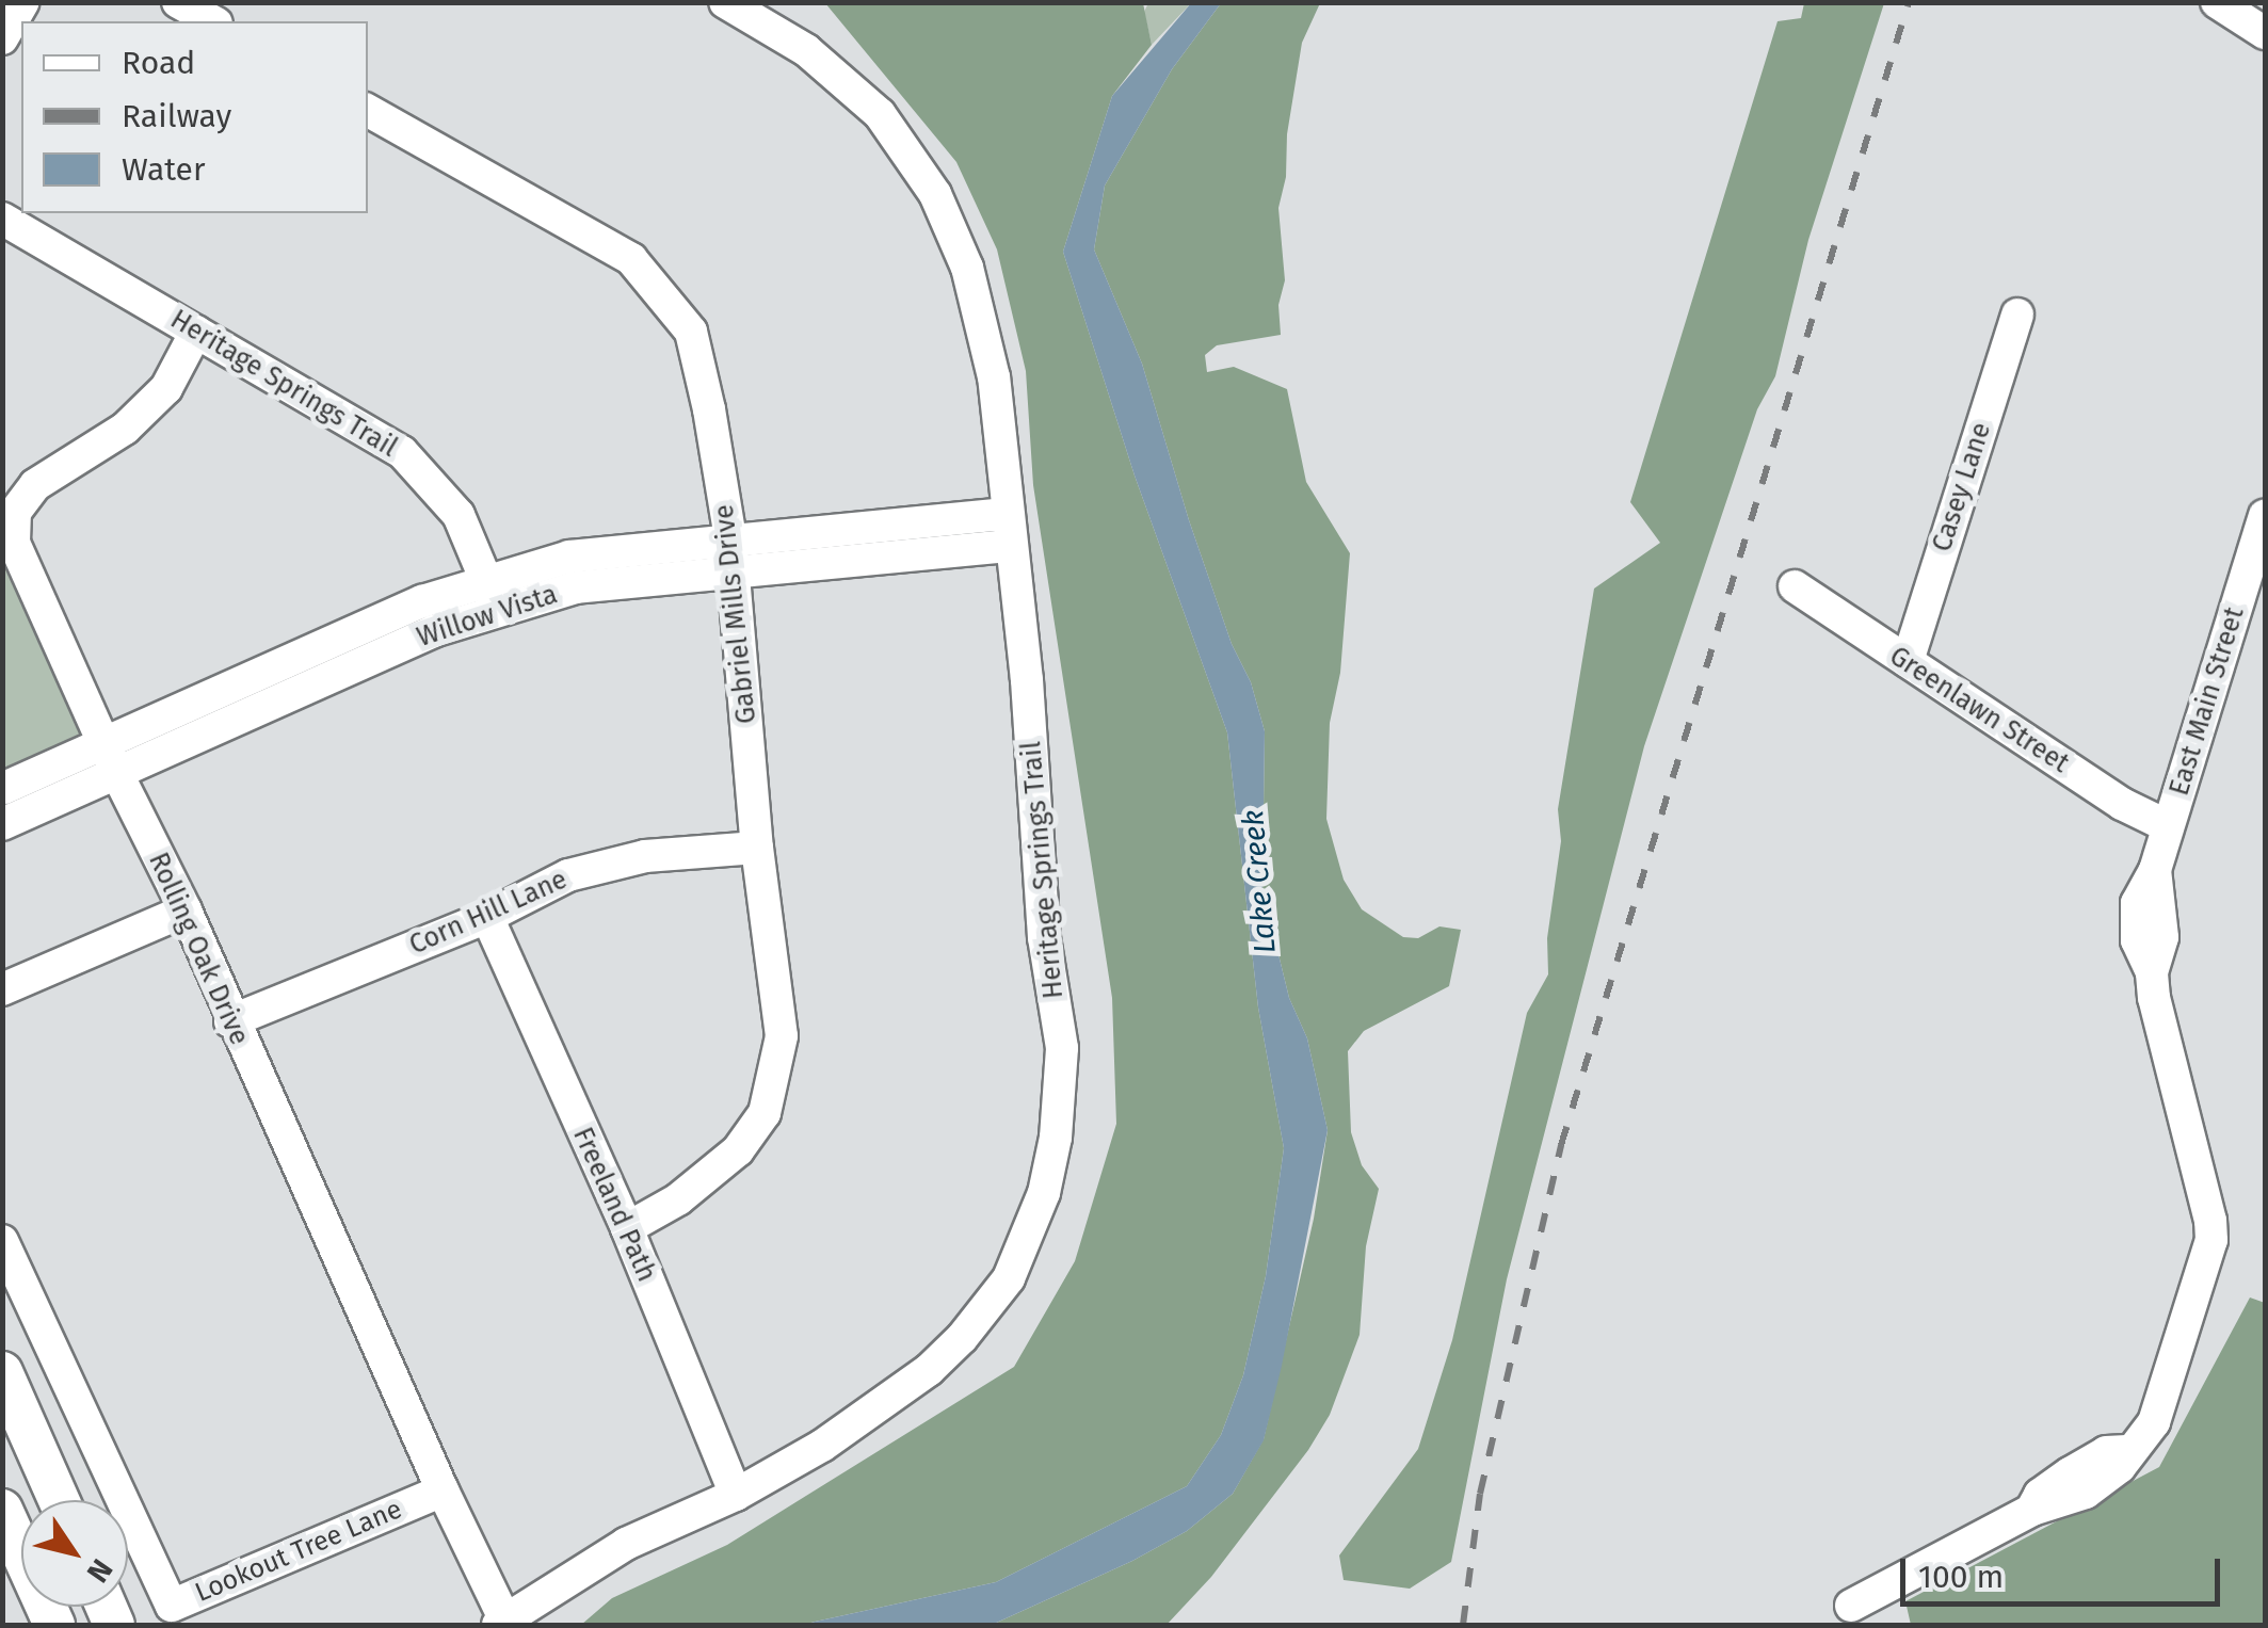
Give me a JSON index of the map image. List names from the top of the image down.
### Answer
{
  "streets": {
    "street": [
      "Heritage Springs Trail",
      "Casey Lane",
      "Gabriel Mills Drive",
      "Willow Vista",
      "East Main Street",
      "Greenlawn Street",
      "Corn Hill Lane",
      "Rolling Oak Drive",
      "Freeland Path",
      "Lookout Tree Lane"
    ]
  },
  "crossings": [
    ["Heritage Springs Trail", "Willow Vista"],
    ["Heritage Springs Trail", "Rolling Oak Drive"],
    ["Heritage Springs Trail", "Freeland Path"],
    ["Casey Lane", "Greenlawn Street"],
    ["Gabriel Mills Drive", "Willow Vista"],
    ["Gabriel Mills Drive", "Corn Hill Lane"],
    ["Gabriel Mills Drive", "Freeland Path"],
    ["Willow Vista", "Rolling Oak Drive"],
    ["East Main Street", "Greenlawn Street"],
    ["Corn Hill Lane", "Rolling Oak Drive"],
    ["Corn Hill Lane", "Freeland Path"],
    ["Rolling Oak Drive", "Lookout Tree Lane"]
  ],
  "water": ["Lake Creek"],
  "legend": ["Road", "Railway", "Water"],
  "scale_bar": "100 m",
  "north": "bottom right"
}
